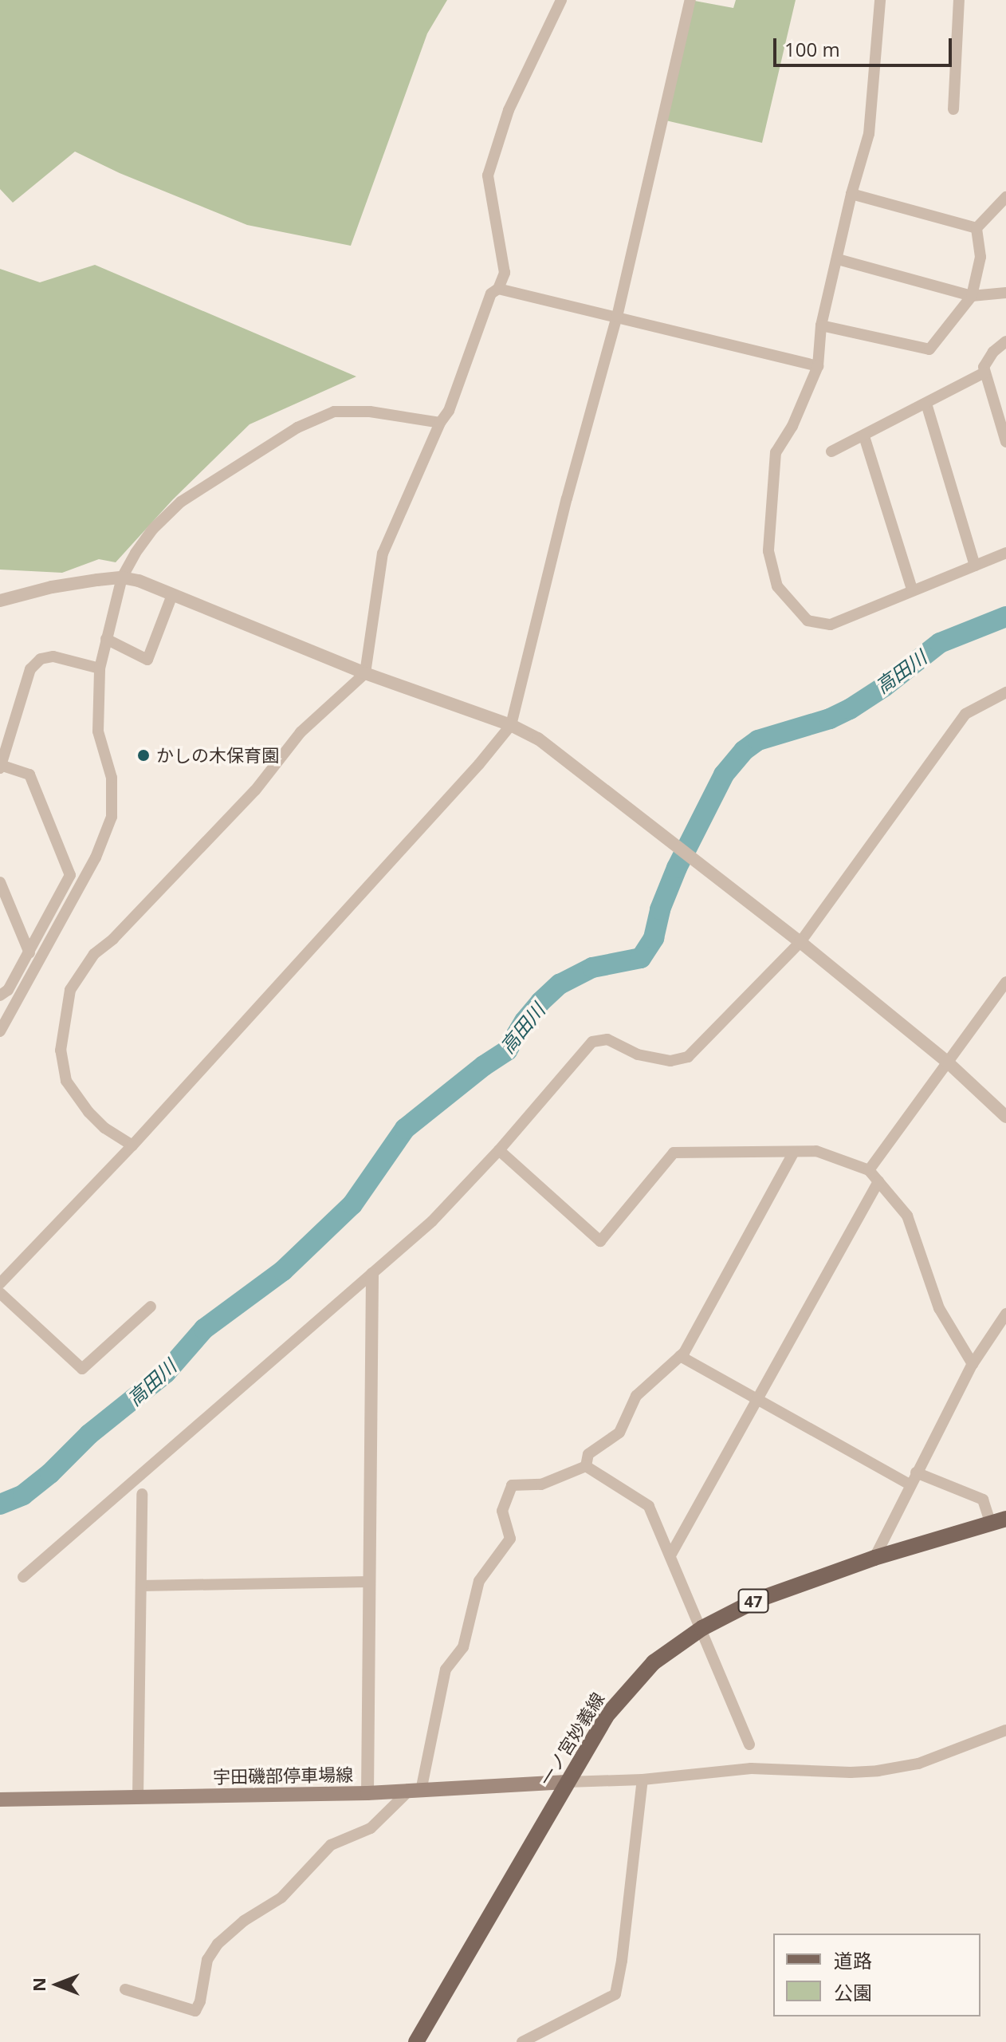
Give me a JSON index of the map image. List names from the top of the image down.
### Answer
{
  "streets": {
    "main road": ["47", "一ノ宮妙義線", "宇田磯部停車場線"]
  },
  "crossings": [
    ["一ノ宮妙義線", "宇田磯部停車場線"]
  ],
  "water": ["高田川"],
  "places": ["かしの木保育園"],
  "legend": ["道路", "公園"],
  "scale_bar": "100 m",
  "north": "left"
}
